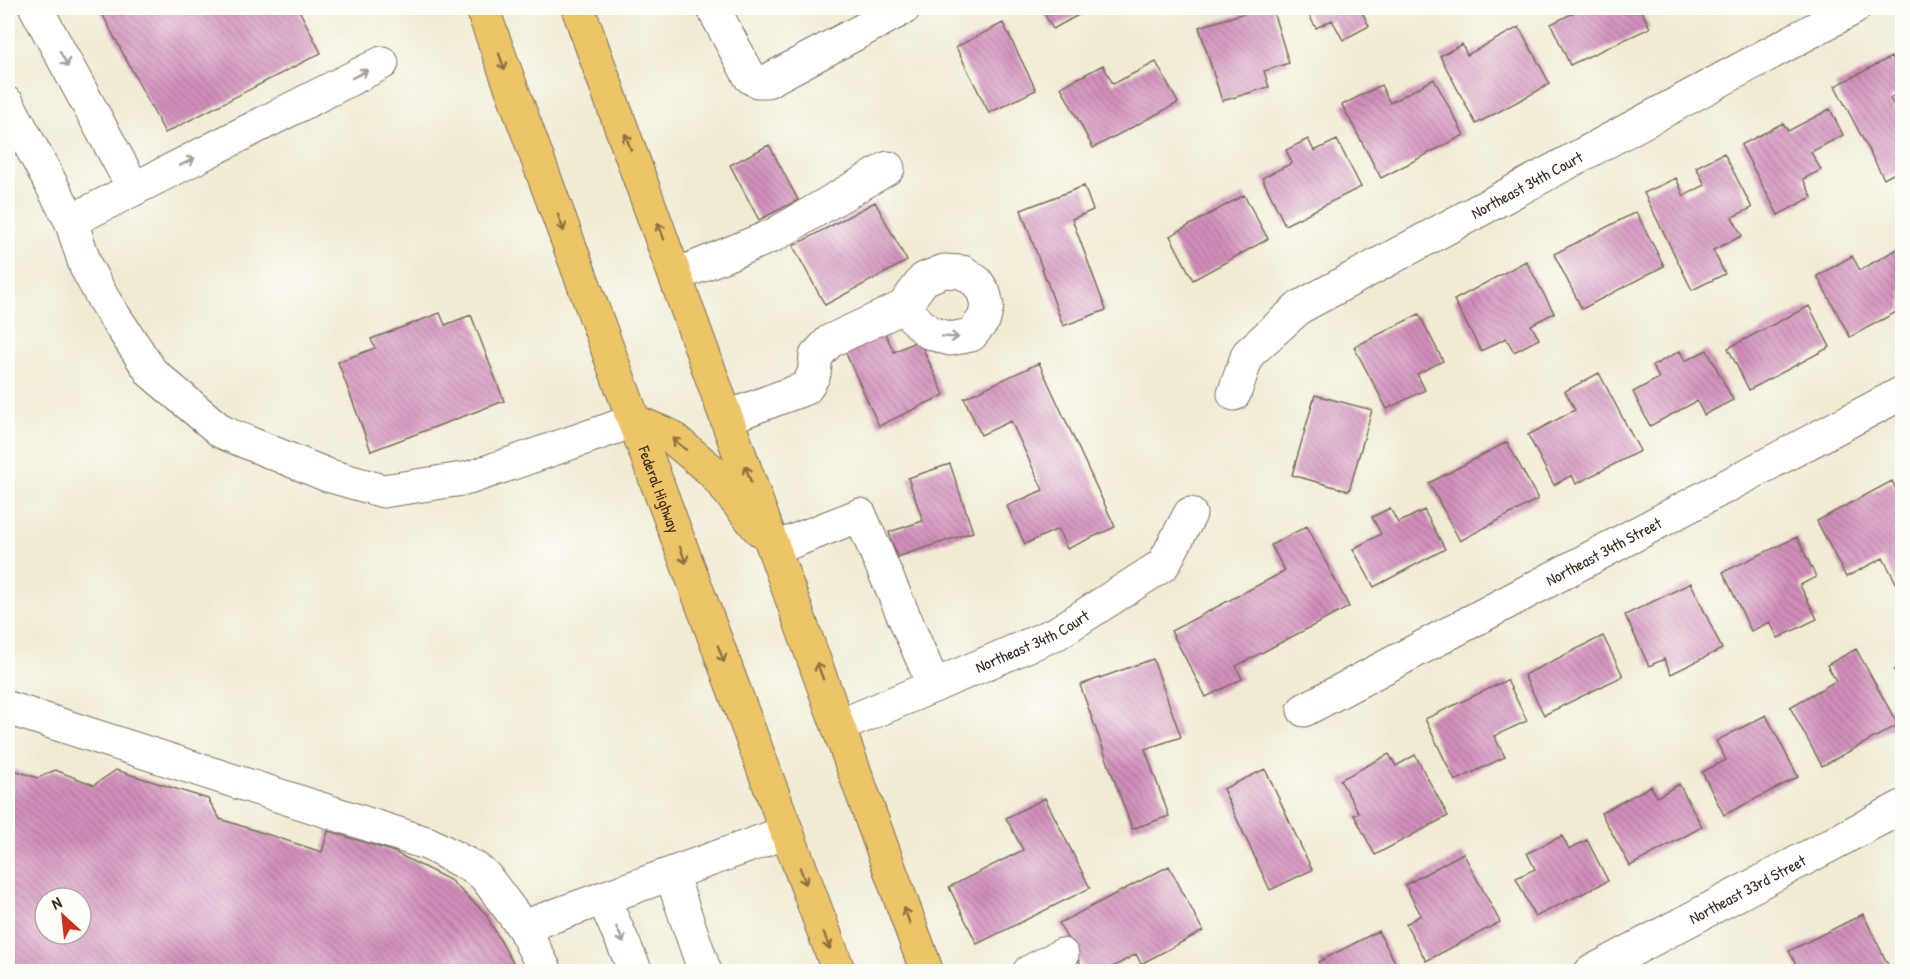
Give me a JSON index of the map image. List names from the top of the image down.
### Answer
{
  "streets": {
    "main road": ["Federal Highway"],
    "street": ["Northeast 34th Court", "Northeast 34th Street", "Northeast 33rd Street"]
  },
  "north": "top left"
}
